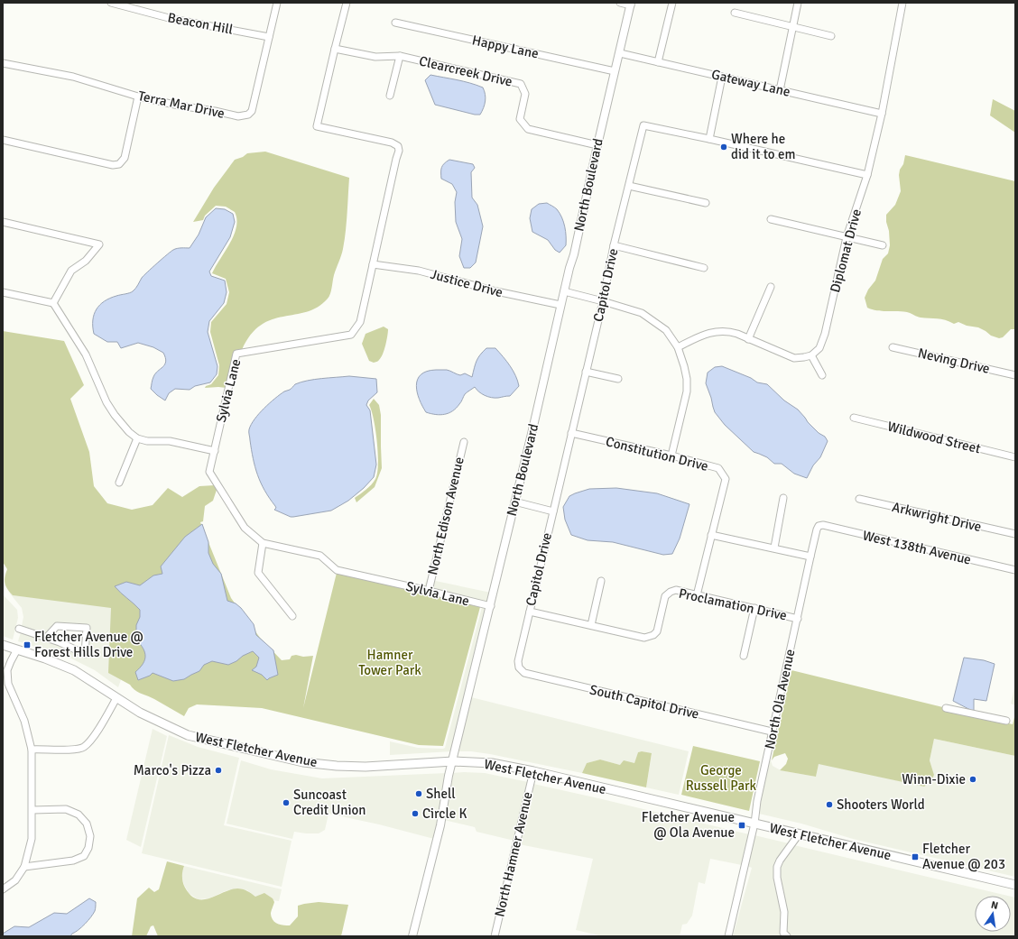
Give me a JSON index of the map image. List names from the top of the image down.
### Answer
{
  "streets": {
    "main road": ["West Fletcher Avenue"],
    "street": [
      "Beacon Hill",
      "Happy Lane",
      "Clearcreek Drive",
      "Gateway Lane",
      "Terra Mar Drive",
      "North Boulevard",
      "Diplomat Drive",
      "Justice Drive",
      "Capitol Drive",
      "Neving Drive",
      "Sylvia Lane",
      "Wildwood Street",
      "Constitution Drive",
      "North Edison Avenue",
      "Arkwright Drive",
      "West 138th Avenue",
      "Proclamation Drive",
      "North Ola Avenue",
      "South Capitol Drive",
      "North Hamner Avenue"
    ]
  },
  "crossings": [
    ["Beacon Hill", "Terra Mar Drive"],
    ["Happy Lane", "North Boulevard"],
    ["Clearcreek Drive", "North Boulevard"],
    ["Clearcreek Drive", "Sylvia Lane"],
    ["Gateway Lane", "North Boulevard"],
    ["Gateway Lane", "Diplomat Drive"],
    ["North Boulevard", "Justice Drive"],
    ["North Boulevard", "Sylvia Lane"],
    ["North Boulevard", "West Fletcher Avenue"],
    ["Diplomat Drive", "Capitol Drive"],
    ["Justice Drive", "Sylvia Lane"],
    ["Capitol Drive", "Constitution Drive"],
    ["Capitol Drive", "Proclamation Drive"],
    ["Capitol Drive", "South Capitol Drive"],
    ["Sylvia Lane", "North Edison Avenue"],
    ["Constitution Drive", "Proclamation Drive"],
    ["West 138th Avenue", "North Ola Avenue"],
    ["Proclamation Drive", "North Ola Avenue"],
    ["North Ola Avenue", "South Capitol Drive"],
    ["North Ola Avenue", "West Fletcher Avenue"],
    ["West Fletcher Avenue", "North Hamner Avenue"]
  ],
  "parks": ["Hamner Tower Park", "George Russell Park"],
  "places": {
    "other": [
      "Where he did it to em",
      "Marco's Pizza",
      "Winn-Dixie",
      "Shell",
      "Suncoast Credit Union",
      "Shooters World",
      "Circle K"
    ],
    "transit": ["Fletcher Avenue @ Forest Hills Drive", "Fletcher Avenue @ Ola Avenue", "Fletcher Avenue @ 203"]
  },
  "north": "top"
}
